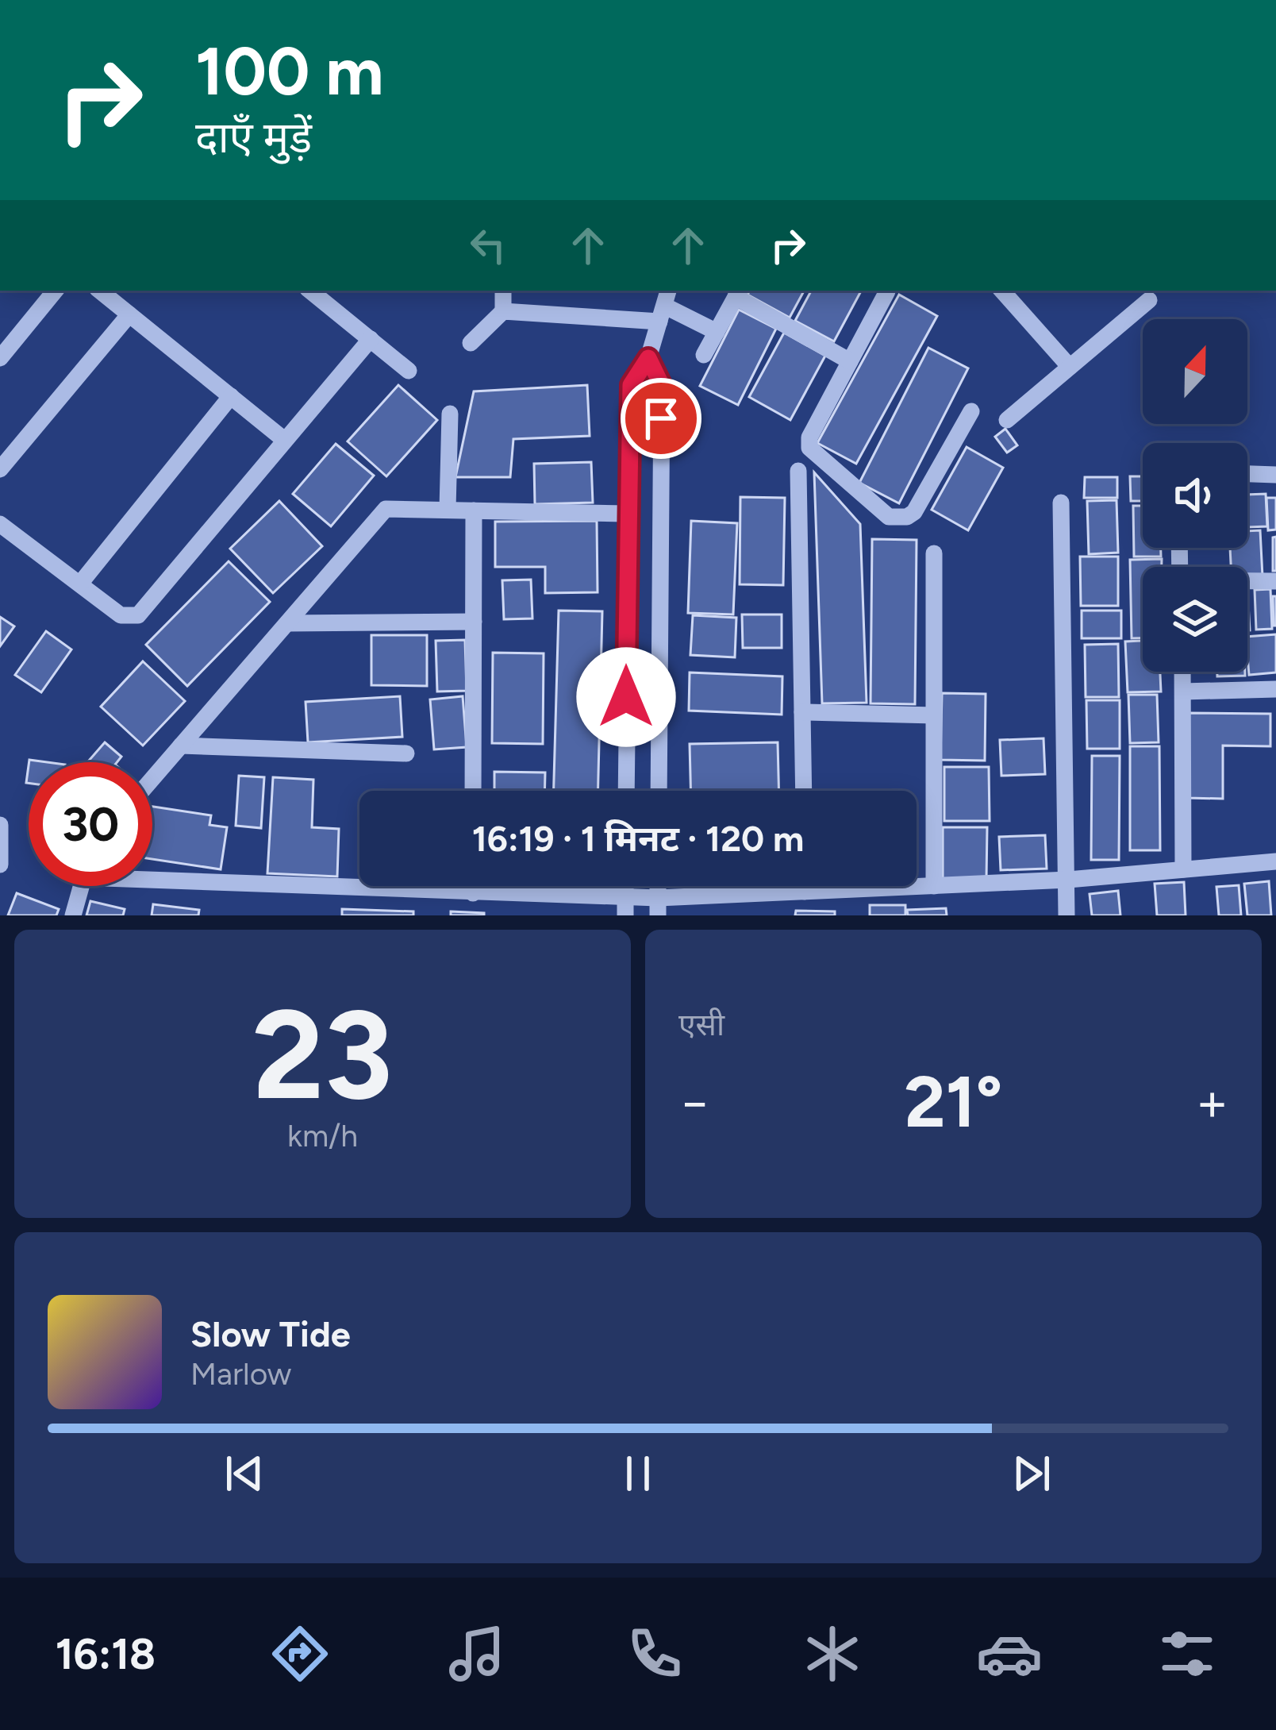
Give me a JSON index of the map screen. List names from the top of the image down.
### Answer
{
  "north": "top",
  "page": {
    "turn": ["100 m", "दाएँ मुड़ें"],
    "limit": "30",
    "trip": "16:19 · 1 मिनट · 120 m",
    "tile": [
      ["23", "km/h"],
      "एसी"
    ],
    "heat": ["−", "21°", "+"],
    "song": ["Slow Tide", "Marlow"],
    "tabs": "16:18"
  }
}
